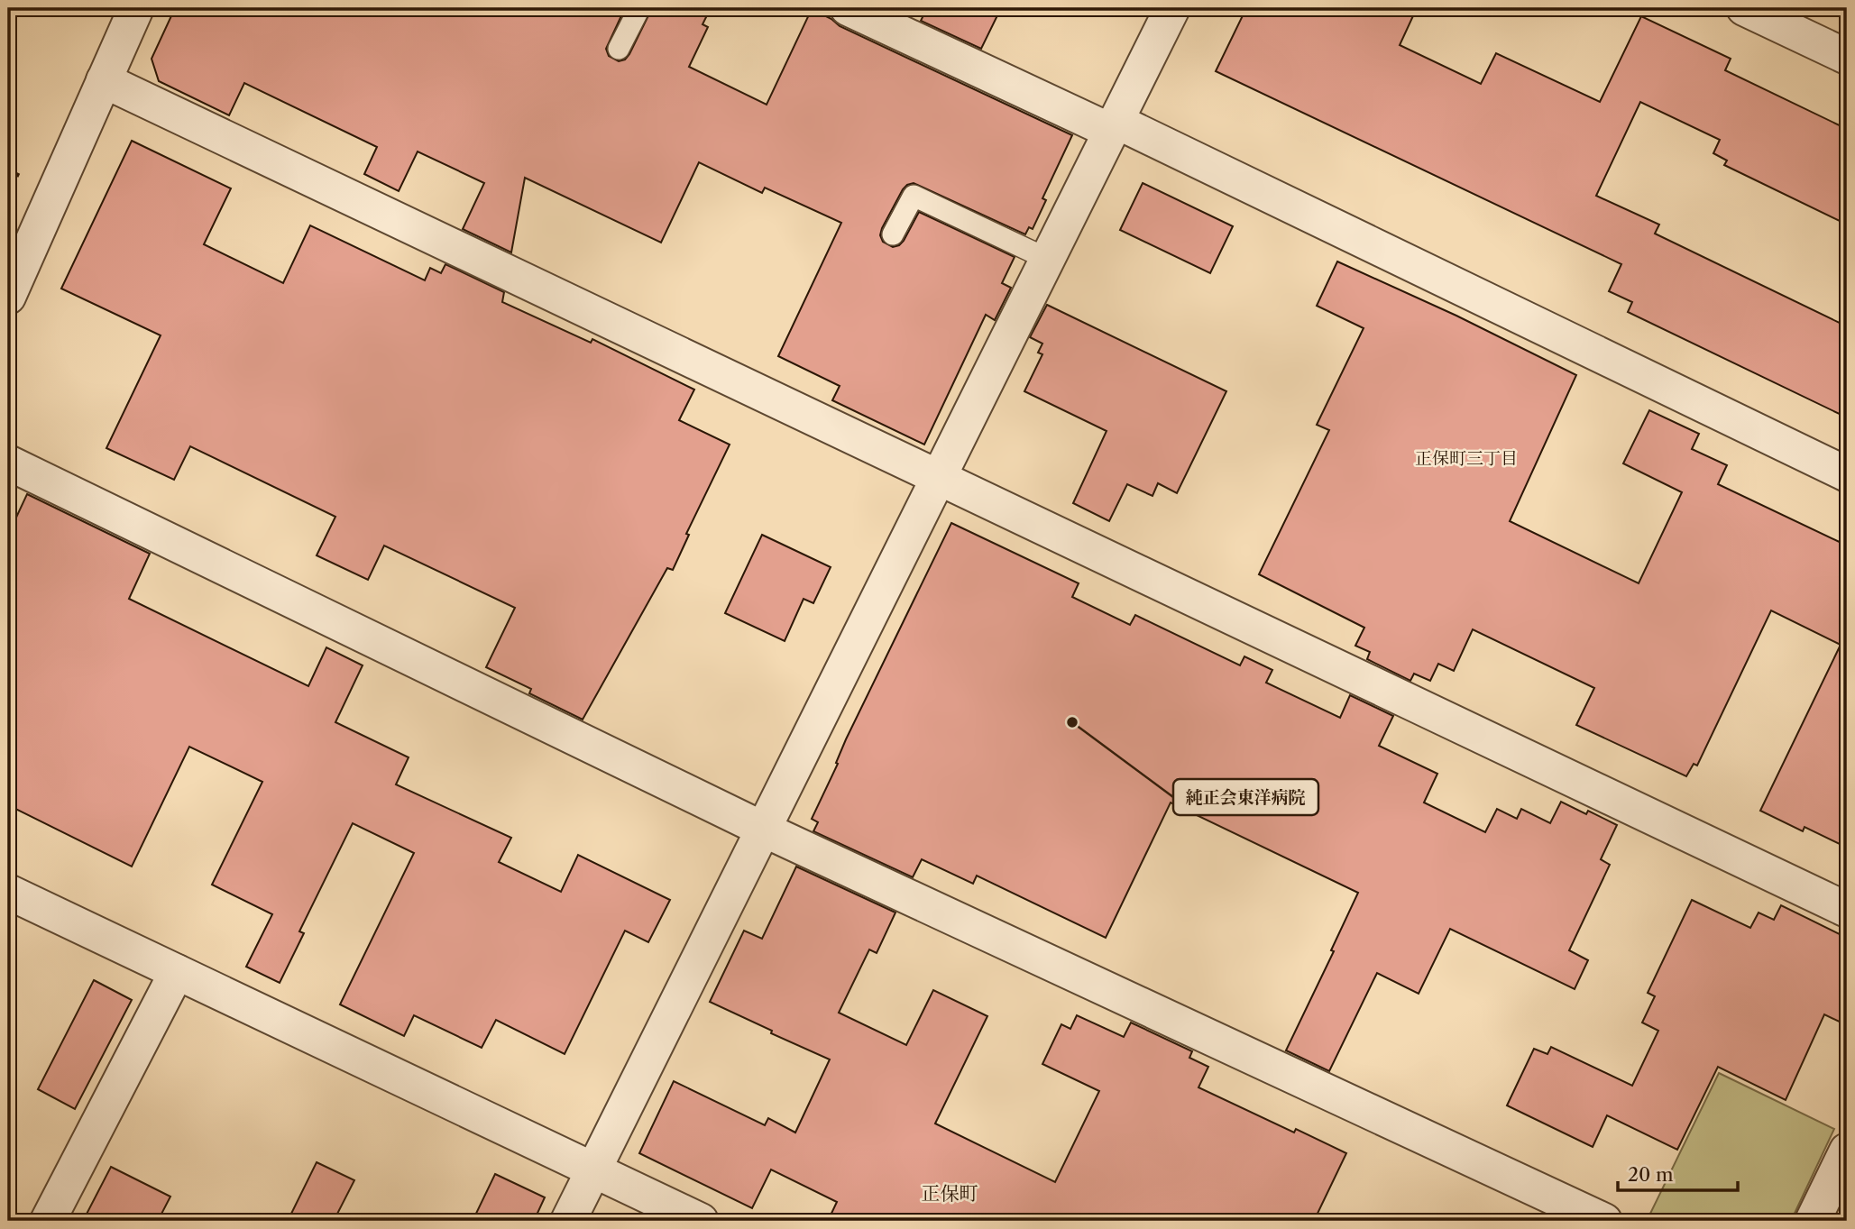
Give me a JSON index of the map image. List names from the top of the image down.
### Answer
{
  "districts": ["正保町三丁目", "正保町"],
  "places": ["純正会東洋病院"],
  "scale_bar": "20 m"
}
